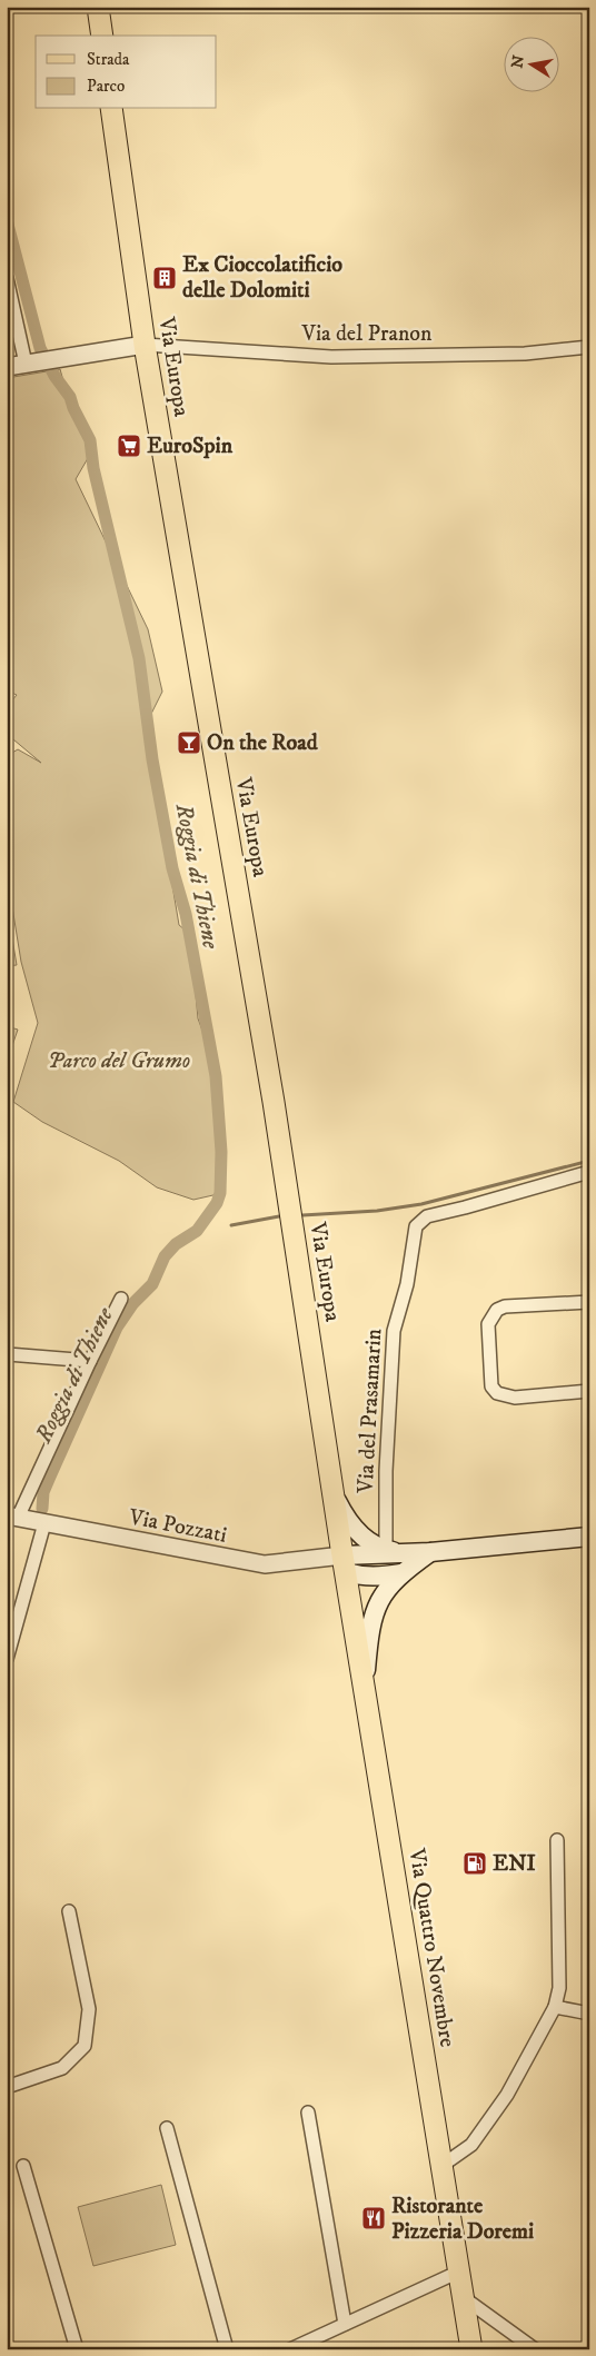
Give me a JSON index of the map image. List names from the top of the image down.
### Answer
{
  "streets": {
    "main road": ["Via Europa", "Via Quattro Novembre"],
    "street": ["Via del Pranon", "Via del Prasamarin", "Via Pozzati"]
  },
  "crossings": [
    ["Via del Pranon", "Via Europa"],
    ["Via Europa", "Via Pozzati"],
    ["Via Europa", "Via Quattro Novembre"],
    ["Via Pozzati", "Via Quattro Novembre"]
  ],
  "water": ["Roggia di Thiene"],
  "parks": ["Parco del Grumo"],
  "places": {
    "building": ["Ex Cioccolatificio delle Dolomiti"],
    "supermarket": ["EuroSpin"],
    "bar": ["On the Road"],
    "fuel station": ["ENI"],
    "restaurant": ["Ristorante Pizzeria Doremi"]
  },
  "legend": ["Strada", "Parco"],
  "north": "left"
}
